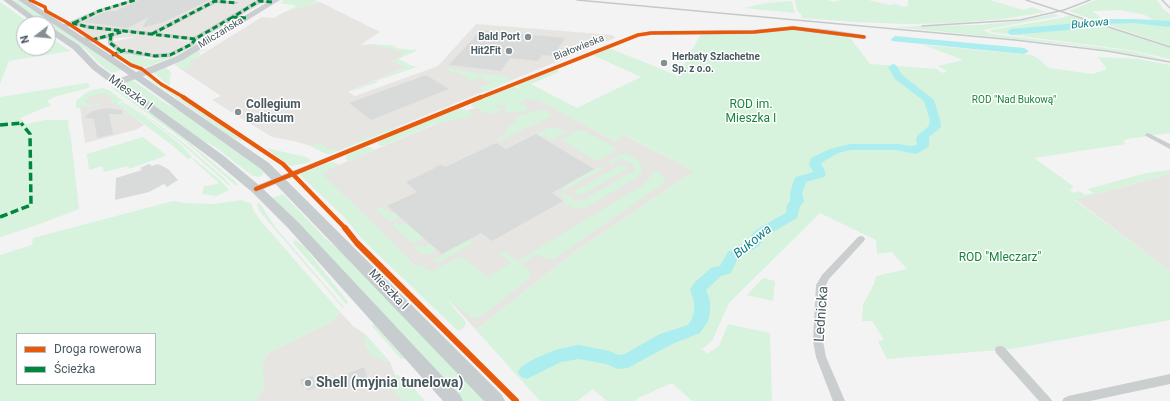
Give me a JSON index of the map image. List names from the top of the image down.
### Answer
{
  "streets": {
    "main road": ["Mieszka I"],
    "street": ["Milczańska", "Białowieska", "Lednicka"]
  },
  "crossings": [
    ["Milczańska", "Mieszka I"],
    ["Białowieska", "Mieszka I"]
  ],
  "water": ["Bukowa"],
  "parks": ["ROD \"Nad Bukową\"", "ROD im. Mieszka I", "ROD \"Mleczarz\""],
  "places": [
    "Bald Port",
    "Hit2Fit",
    "Herbaty Szlachetne Sp. z o.o.",
    "Collegium Balticum",
    "Shell (myjnia tunelowa)"
  ],
  "legend": ["Droga rowerowa", "Ścieżka"],
  "north": "left"
}
